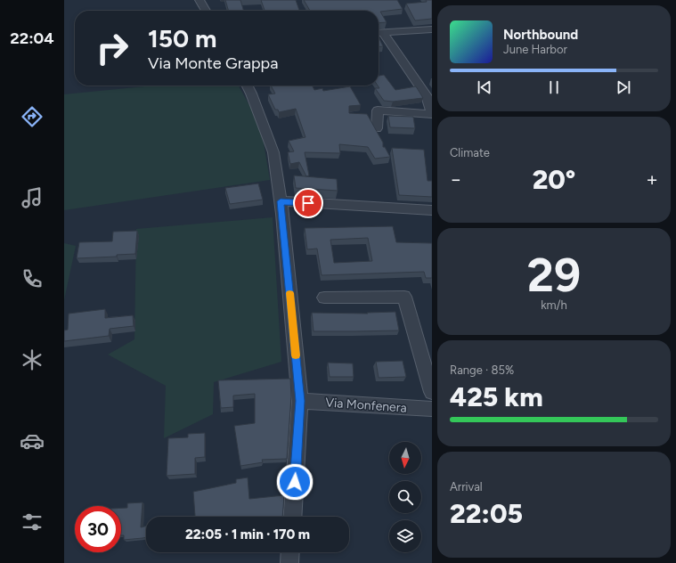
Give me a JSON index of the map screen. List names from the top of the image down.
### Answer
{
  "streets": {
    "street": ["Via Monfenera"]
  },
  "north": "bottom",
  "page": {
    "tabs": "22:04",
    "turn": ["150 m", "Via Monte Grappa"],
    "song": ["Northbound", "June Harbor"],
    "tile": [
      "Climate",
      ["29", "km/h"],
      ["Range · 85%", "425 km"],
      ["Arrival", "22:05"]
    ],
    "heat": ["−", "20°", "+"],
    "limit": "30",
    "trip": "22:05 · 1 min · 170 m"
  }
}
